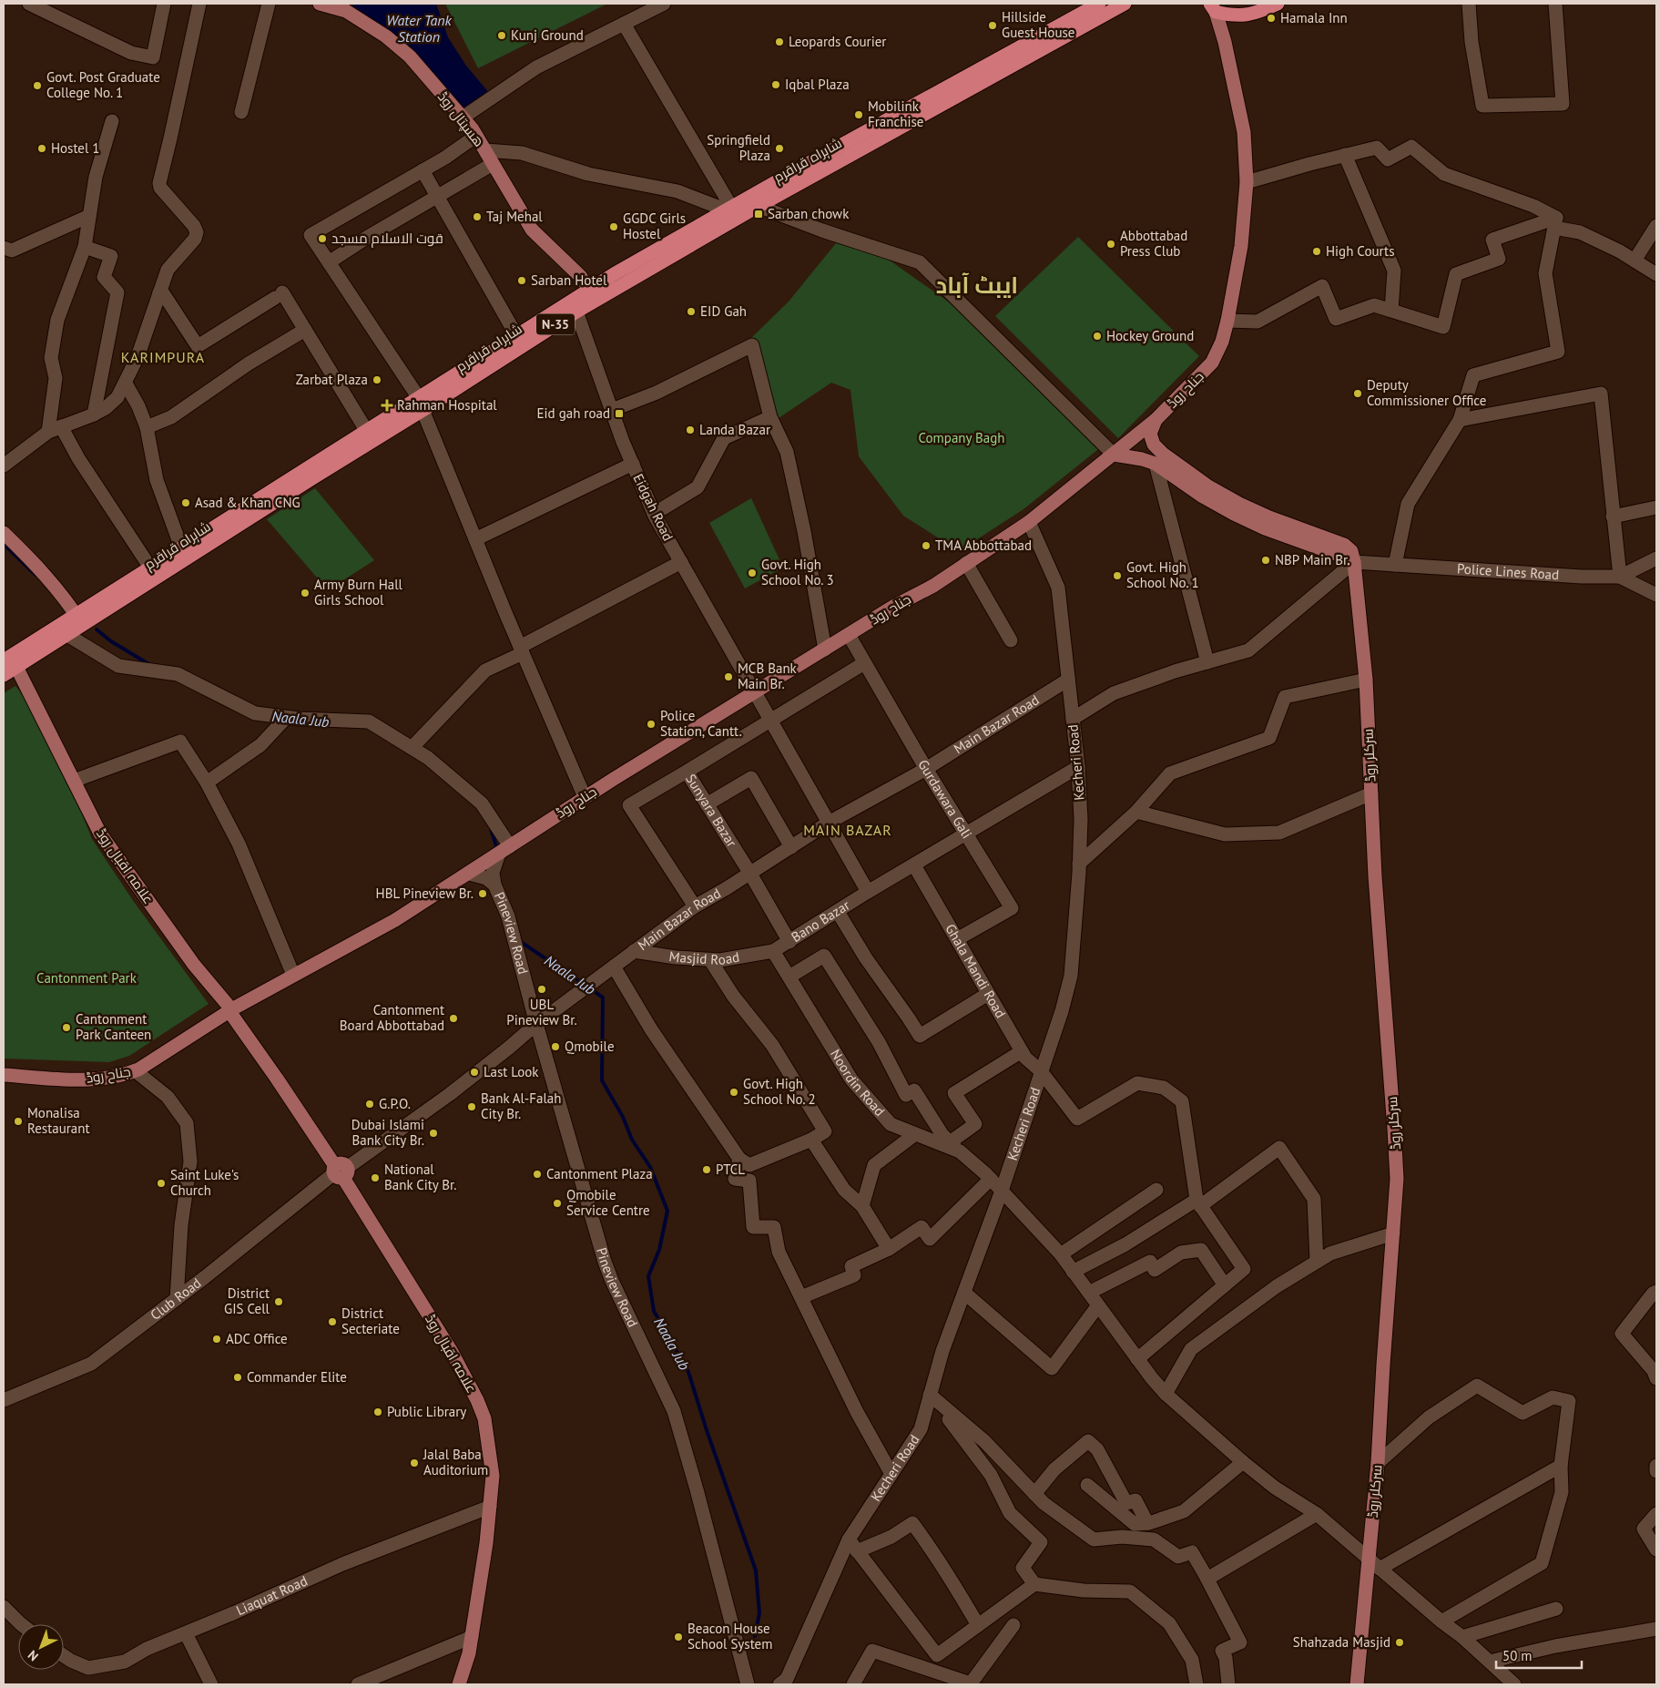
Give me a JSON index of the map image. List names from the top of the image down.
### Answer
{
  "streets": {
    "highway": ["شاہراہ قراقرم", "N-35"],
    "main road": [
      "ھسپتال روڈ",
      "جناح روڈ",
      "سرکلر روڈ",
      "علامہ اقبال روڈ"
    ],
    "street": [
      "Eidgah Road",
      "Police Lines Road",
      "Main Bazar Road",
      "Kecheri Road",
      "Gurdawara Gali",
      "Sunyara Bazar",
      "Bano Bazar",
      "Pineview Road",
      "Masjid Road",
      "Ghala Mandi Road",
      "Noordin Road",
      "Club Road",
      "Liaquat Road"
    ]
  },
  "crossings": [
    ["ھسپتال روڈ", "شاہراہ قراقرم"],
    ["شاہراہ قراقرم", "Eidgah Road"],
    ["شاہراہ قراقرم", "علامہ اقبال روڈ"],
    ["جناح روڈ", "Eidgah Road"],
    ["جناح روڈ", "Kecheri Road"],
    ["جناح روڈ", "Gurdawara Gali"],
    ["جناح روڈ", "علامہ اقبال روڈ"],
    ["Police Lines Road", "سرکلر روڈ"],
    ["Main Bazar Road", "Kecheri Road"],
    ["Main Bazar Road", "Gurdawara Gali"],
    ["Main Bazar Road", "Sunyara Bazar"],
    ["Main Bazar Road", "Pineview Road"],
    ["Main Bazar Road", "Masjid Road"],
    ["Main Bazar Road", "Club Road"],
    ["سرکلر روڈ", "Noordin Road"],
    ["Kecheri Road", "Bano Bazar"],
    ["Kecheri Road", "Ghala Mandi Road"],
    ["Kecheri Road", "Noordin Road"],
    ["Gurdawara Gali", "Bano Bazar"],
    ["Gurdawara Gali", "Ghala Mandi Road"],
    ["Sunyara Bazar", "Bano Bazar"],
    ["علامہ اقبال روڈ", "Club Road"],
    ["علامہ اقبال روڈ", "Liaquat Road"],
    ["Bano Bazar", "Masjid Road"],
    ["Bano Bazar", "Ghala Mandi Road"],
    ["Bano Bazar", "Noordin Road"],
    ["Pineview Road", "Club Road"],
    ["Masjid Road", "Noordin Road"]
  ],
  "districts": ["ایبٹ آباد", "KARIMPURA", "MAIN BAZAR"],
  "water": ["Water Tank Station", "Naala Jub"],
  "parks": ["Company Bagh", "Cantonment Park"],
  "places": {
    "other": [
      "Hamala Inn",
      "Hillside Guest House",
      "Kunj Ground",
      "Leopards Courier",
      "Iqbal Plaza",
      "Govt. Post Graduate College No. 1",
      "Mobilink Franchise",
      "Hostel 1",
      "Springfield Plaza",
      "Taj Mehal",
      "GGDC Girls Hostel",
      "قوت الاسلام مسجد",
      "Abbottabad Press Club",
      "High Courts",
      "Sarban Hotel",
      "EID Gah",
      "Hockey Ground",
      "Zarbat Plaza",
      "Deputy Commissioner Office",
      "Landa Bazar",
      "Asad & Khan CNG",
      "TMA Abbottabad",
      "NBP Main Br.",
      "Govt. High School No. 3",
      "Govt. High School No. 1",
      "Army Burn Hall Girls School",
      "MCB Bank Main Br.",
      "Police Station, Cantt.",
      "HBL Pineview Br.",
      "UBL Pineview Br.",
      "Cantonment Board Abbottabad",
      "Cantonment Park Canteen",
      "Qmobile",
      "Last Look",
      "Govt. High School No. 2",
      "G.P.O.",
      "Bank Al-Falah City Br.",
      "Monalisa Restaurant",
      "Dubai Islami Bank City Br.",
      "PTCL",
      "Cantonment Plaza",
      "National Bank City Br.",
      "Saint Luke's Church",
      "Qmobile Service Centre",
      "District GIS Cell",
      "District Secteriate",
      "ADC Office",
      "Commander Elite",
      "Public Library",
      "Jalal Baba Auditorium",
      "Beacon House School System",
      "Shahzada Masjid"
    ],
    "transit": ["Sarban chowk", "Eid gah road"],
    "health": ["Rahman Hospital"]
  },
  "scale_bar": "50 m",
  "north": "bottom left"
}
